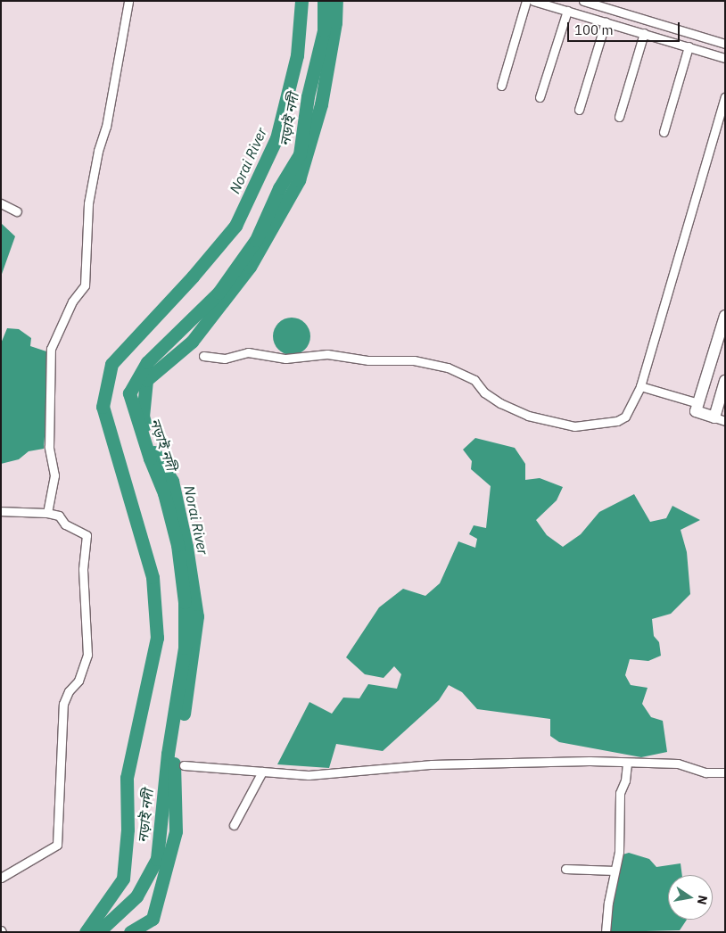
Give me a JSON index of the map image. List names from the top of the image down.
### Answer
{
  "water": ["নড়াই নদী", "Norai River"],
  "scale_bar": "100 m",
  "north": "right"
}
